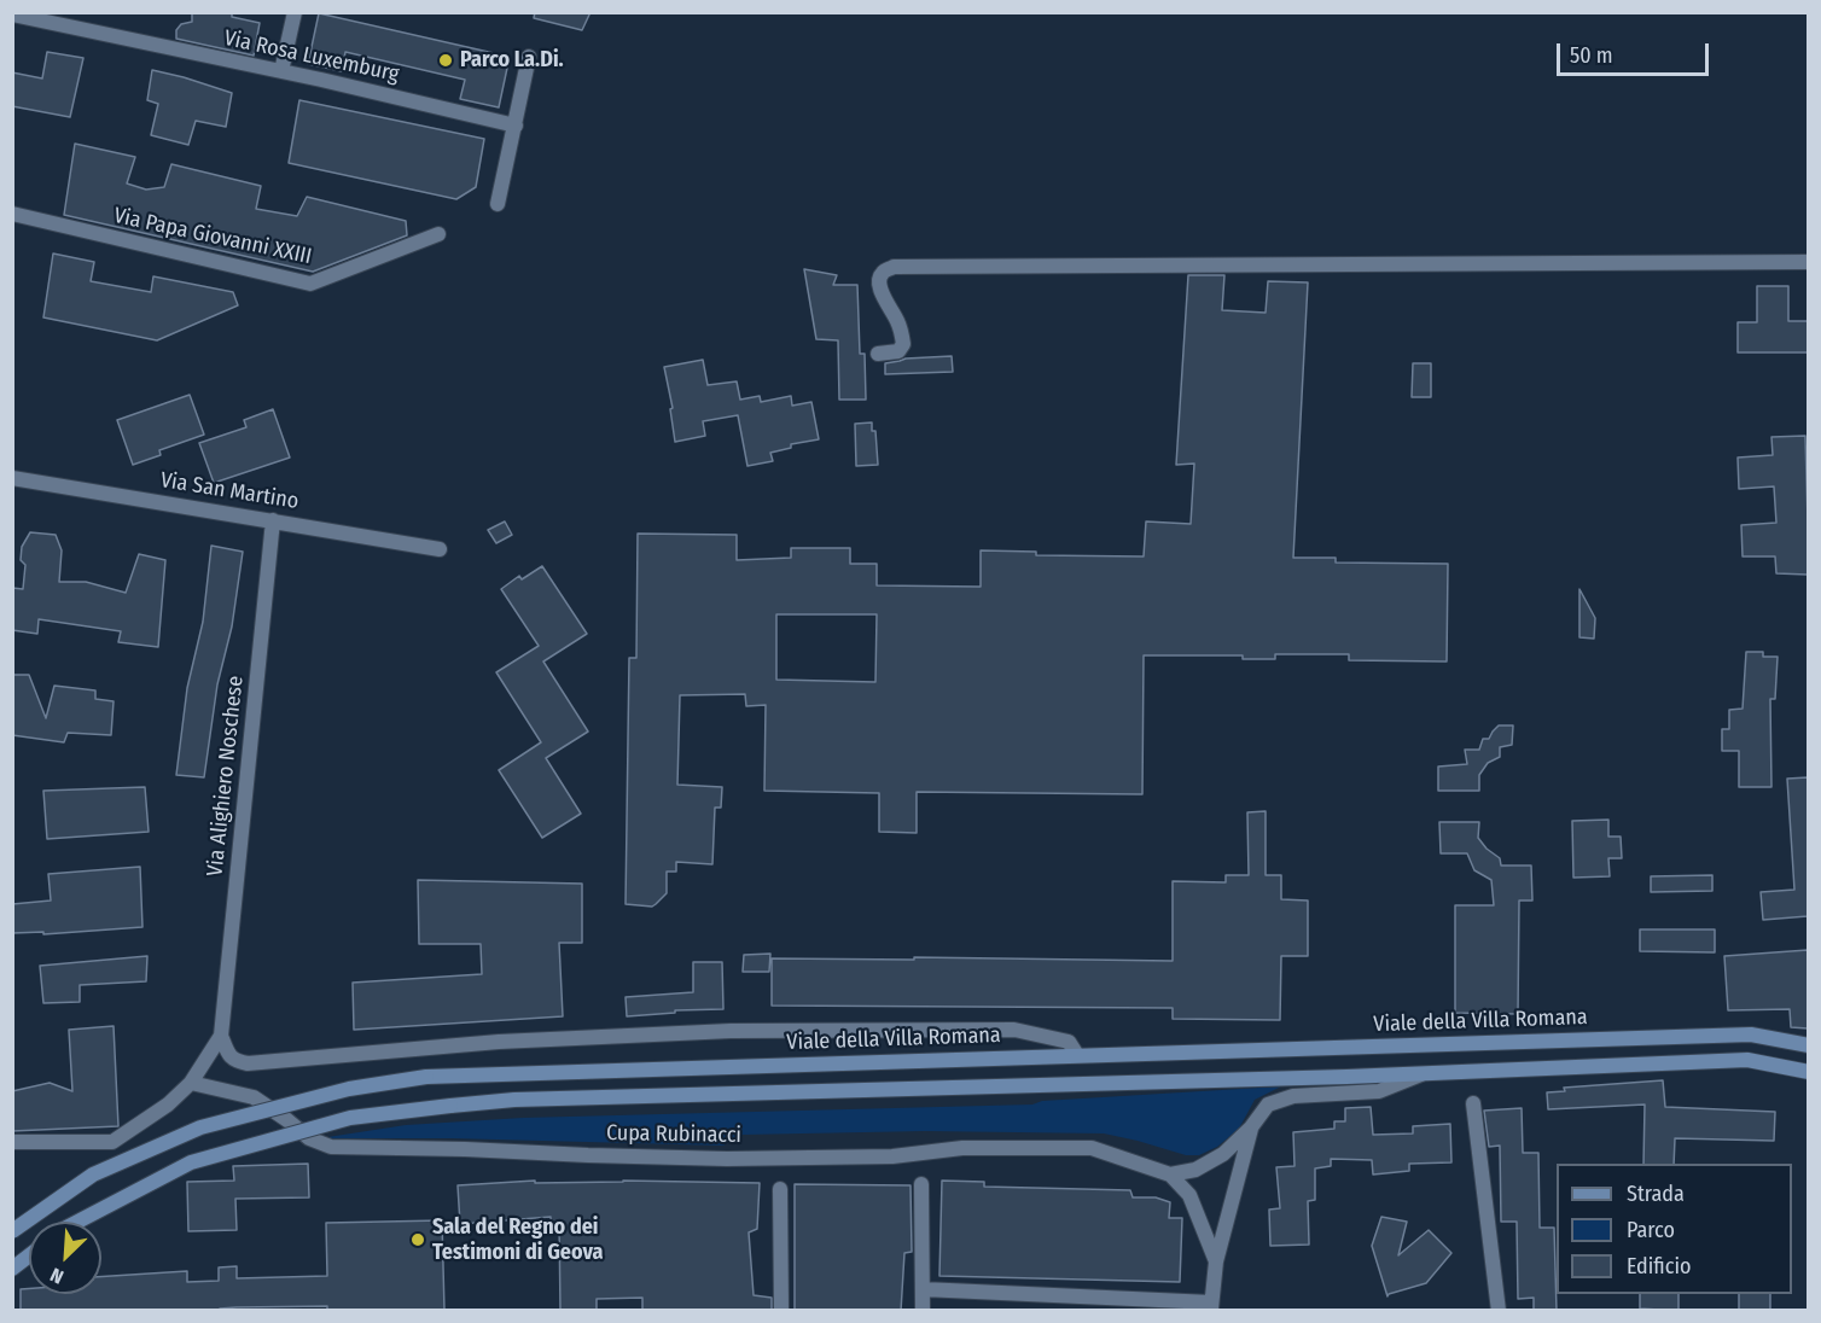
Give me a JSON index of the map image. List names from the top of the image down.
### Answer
{
  "streets": {
    "main road": ["Viale della Villa Romana"],
    "street": [
      "Via Rosa Luxemburg",
      "Via Papa Giovanni XXIII",
      "Via San Martino",
      "Via Alighiero Noschese",
      "Cupa Rubinacci"
    ]
  },
  "crossings": [
    ["Via San Martino", "Via Alighiero Noschese"]
  ],
  "places": ["Parco La.Di.", "Sala del Regno dei Testimoni di Geova"],
  "legend": ["Strada", "Parco", "Edificio"],
  "scale_bar": "50 m",
  "north": "bottom left"
}
